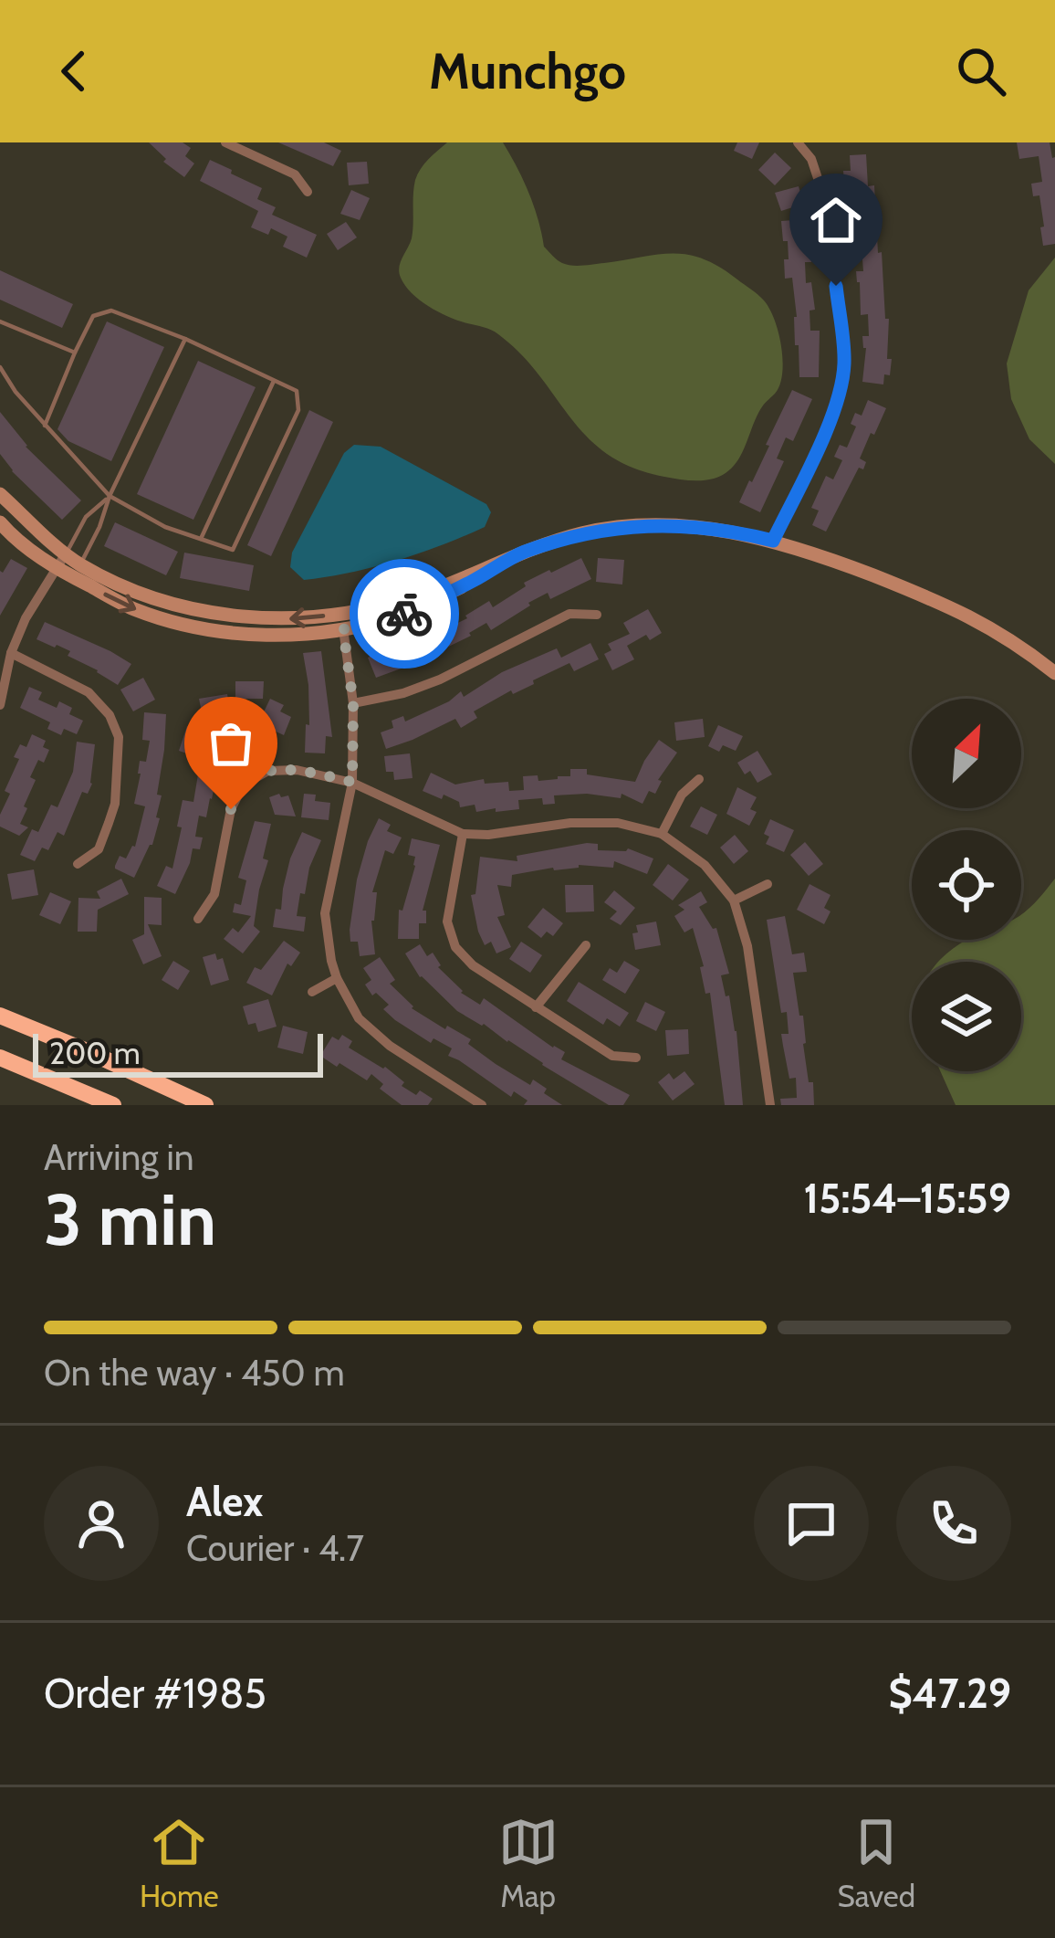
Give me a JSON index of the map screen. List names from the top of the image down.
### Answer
{
  "scale_bar": "200 m",
  "north": "top right",
  "page": {
    "header": "Munchgo",
    "scale": "200 m",
    "heading": ["3 min", "Arriving in", "15:54–15:59"],
    "panel": [
      "Alex",
      "Courier · 4.7",
      "Order #1985",
      "$47.29"
    ],
    "bar": "On the way · 450 m",
    "tabs": ["Home", "Map", "Saved"]
  }
}
